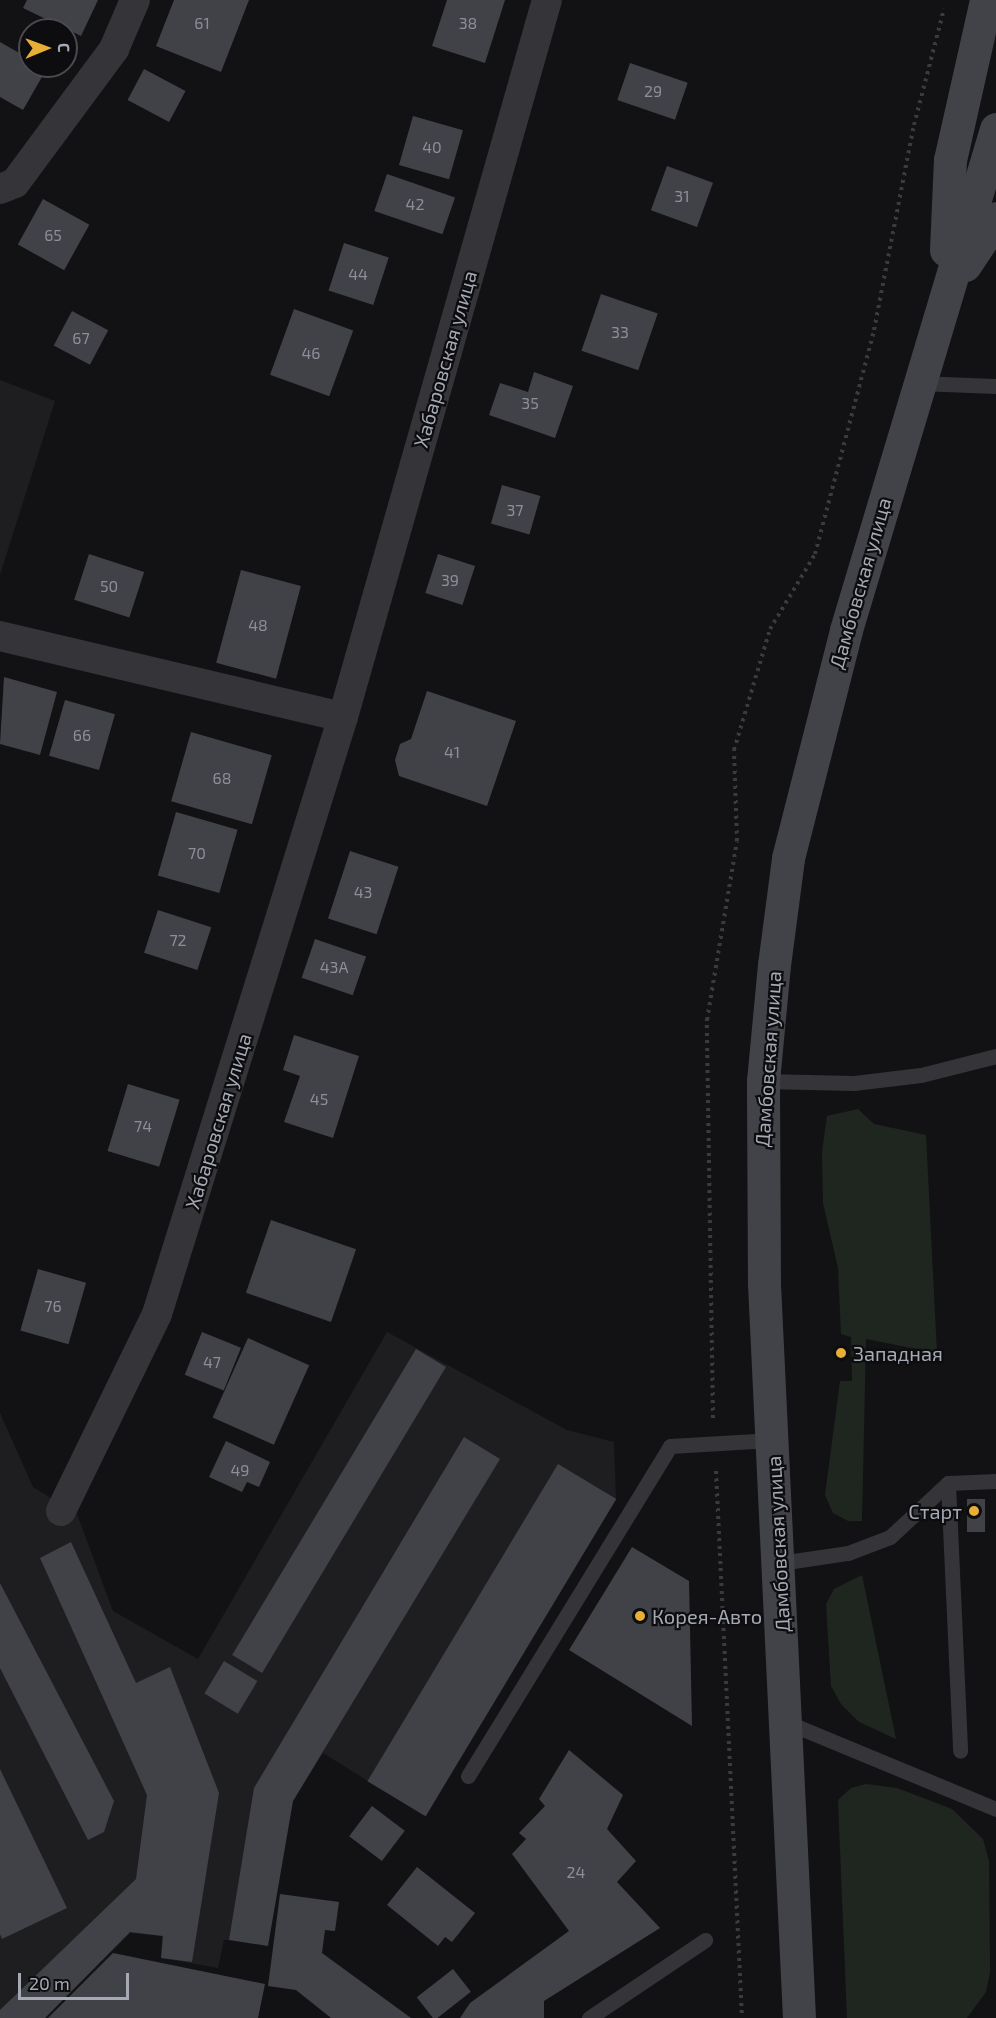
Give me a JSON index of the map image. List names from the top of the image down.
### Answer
{
  "streets": {
    "main road": ["Дамбовская улица"],
    "street": ["Хабаровская улица"]
  },
  "places": ["Западная", "Старт", "Корея-Авто"],
  "house_numbers": [
    "61",
    "38",
    "29",
    "40",
    "31",
    "42",
    "65",
    "44",
    "33",
    "67",
    "46",
    "35",
    "37",
    "39",
    "50",
    "48",
    "66",
    "41",
    "68",
    "70",
    "43",
    "72",
    "43А",
    "45",
    "74",
    "76",
    "47",
    "49",
    "24"
  ],
  "scale_bar": "20 m",
  "north": "right"
}
